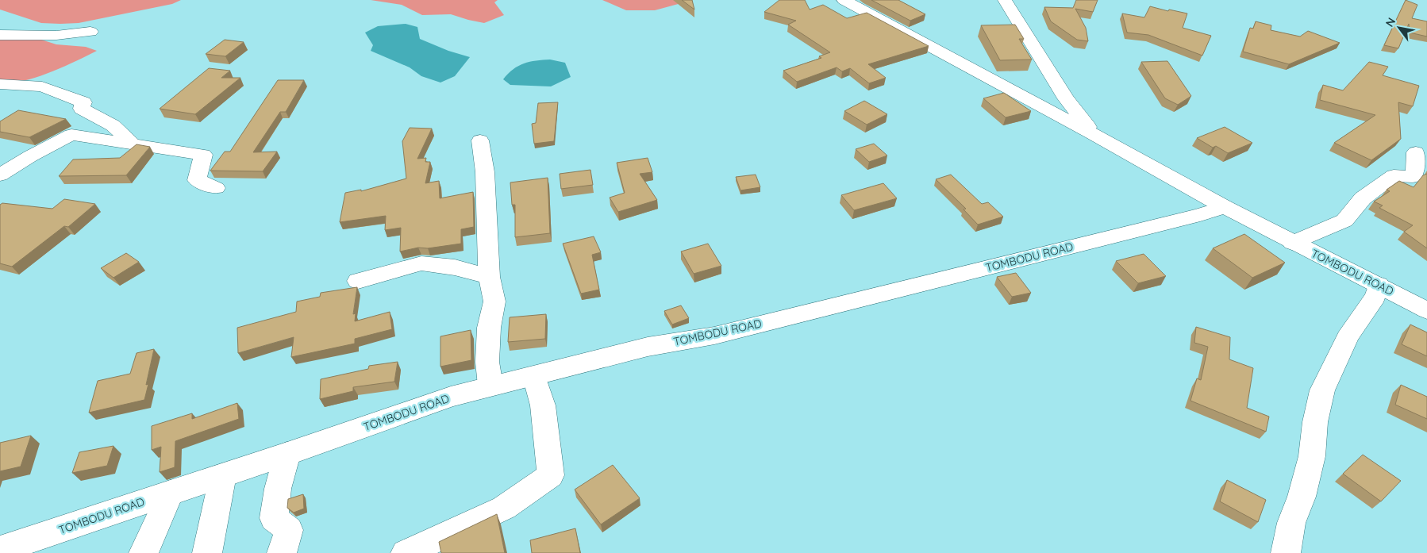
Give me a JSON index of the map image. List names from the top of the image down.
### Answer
{
  "streets": {
    "street": ["TOMBODU ROAD"]
  },
  "north": "top left"
}
